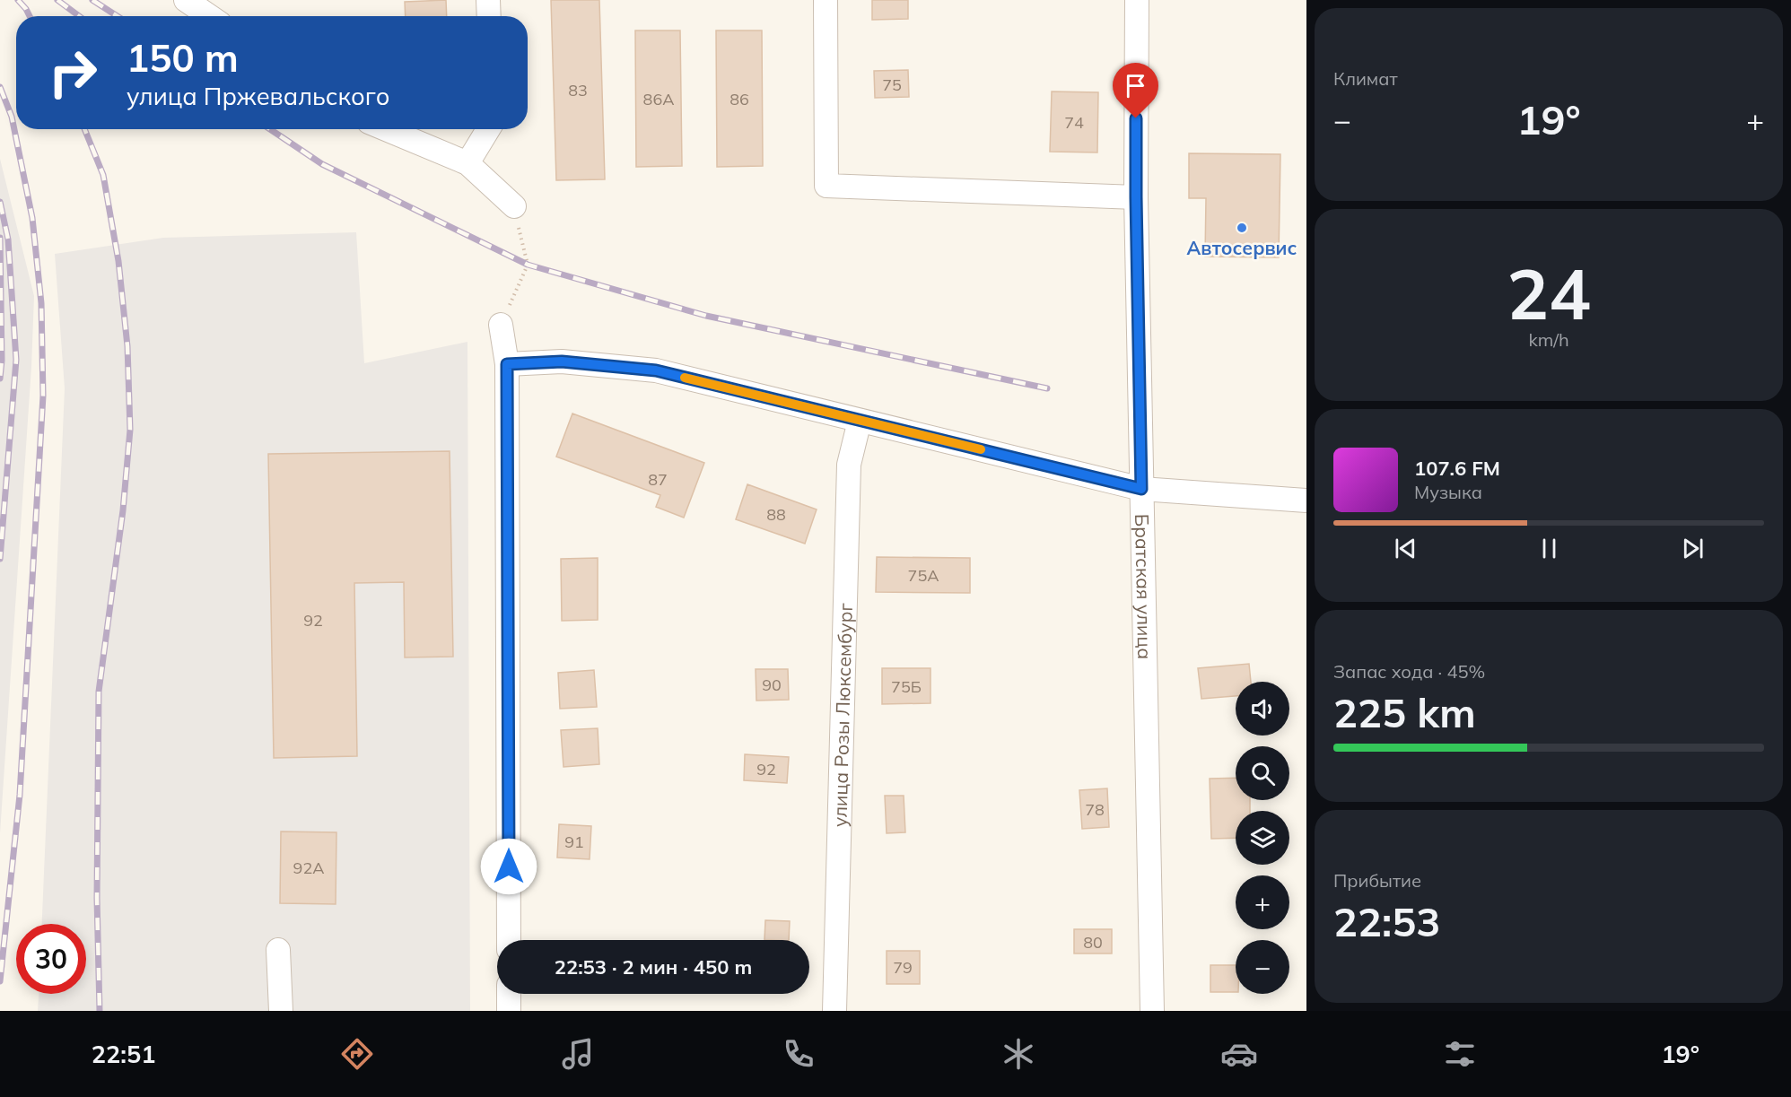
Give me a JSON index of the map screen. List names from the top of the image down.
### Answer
{
  "streets": {
    "street": ["Братская улица", "улица Розы Люксембург"]
  },
  "places": ["Автосервис"],
  "house_numbers": [
    "75",
    "83",
    "86А",
    "86",
    "74",
    "87",
    "88",
    "75А",
    "92",
    "90",
    "75Б",
    "92",
    "78",
    "91",
    "92А",
    "80",
    "79"
  ],
  "page": {
    "tile": [
      "Климат",
      ["24", "km/h"],
      ["Запас хода · 45%", "225 km"],
      ["Прибытие", "22:53"]
    ],
    "turn": ["150 m", "улица Пржевальского"],
    "heat": ["−", "19°", "+"],
    "song": ["107.6 FM", "Музыка"],
    "map_buttons": ["+", "−"],
    "limit": "30",
    "trip": "22:53 · 2 мин · 450 m",
    "tabs": ["22:51", "19°"]
  }
}
